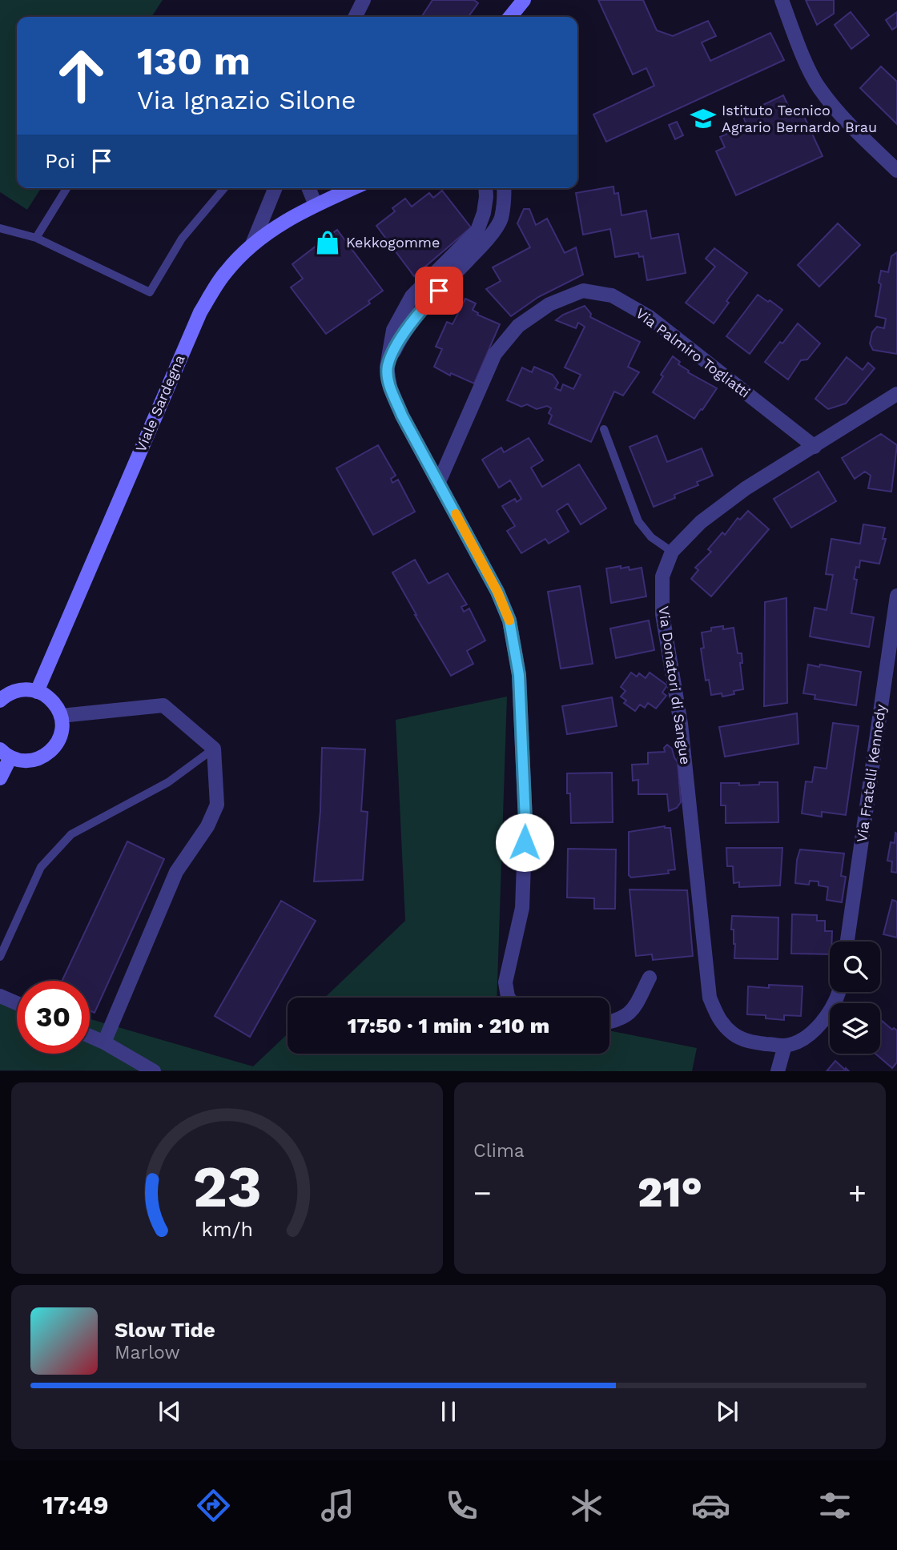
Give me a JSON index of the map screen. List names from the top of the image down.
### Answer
{
  "streets": {
    "street": [
      "Via Palmiro Togliatti",
      "Viale Sardegna",
      "Via Donatori di Sangue",
      "Via Fratelli Kennedy"
    ]
  },
  "crossings": [
    ["Via Palmiro Togliatti", "Via Donatori di Sangue"]
  ],
  "places": {
    "school or university": ["Istituto Tecnico Agrario Bernardo Brau"],
    "shop": ["Kekkogomme"]
  },
  "page": {
    "turn": ["130 m", "Via Ignazio Silone"],
    "then": "Poi",
    "limit": "30",
    "trip": "17:50 · 1 min · 210 m",
    "tile": "Clima",
    "heat": ["−", "21°", "+"],
    "song": ["Slow Tide", "Marlow"],
    "tabs": "17:49",
    "gauge": ["23", "km/h"]
  }
}
